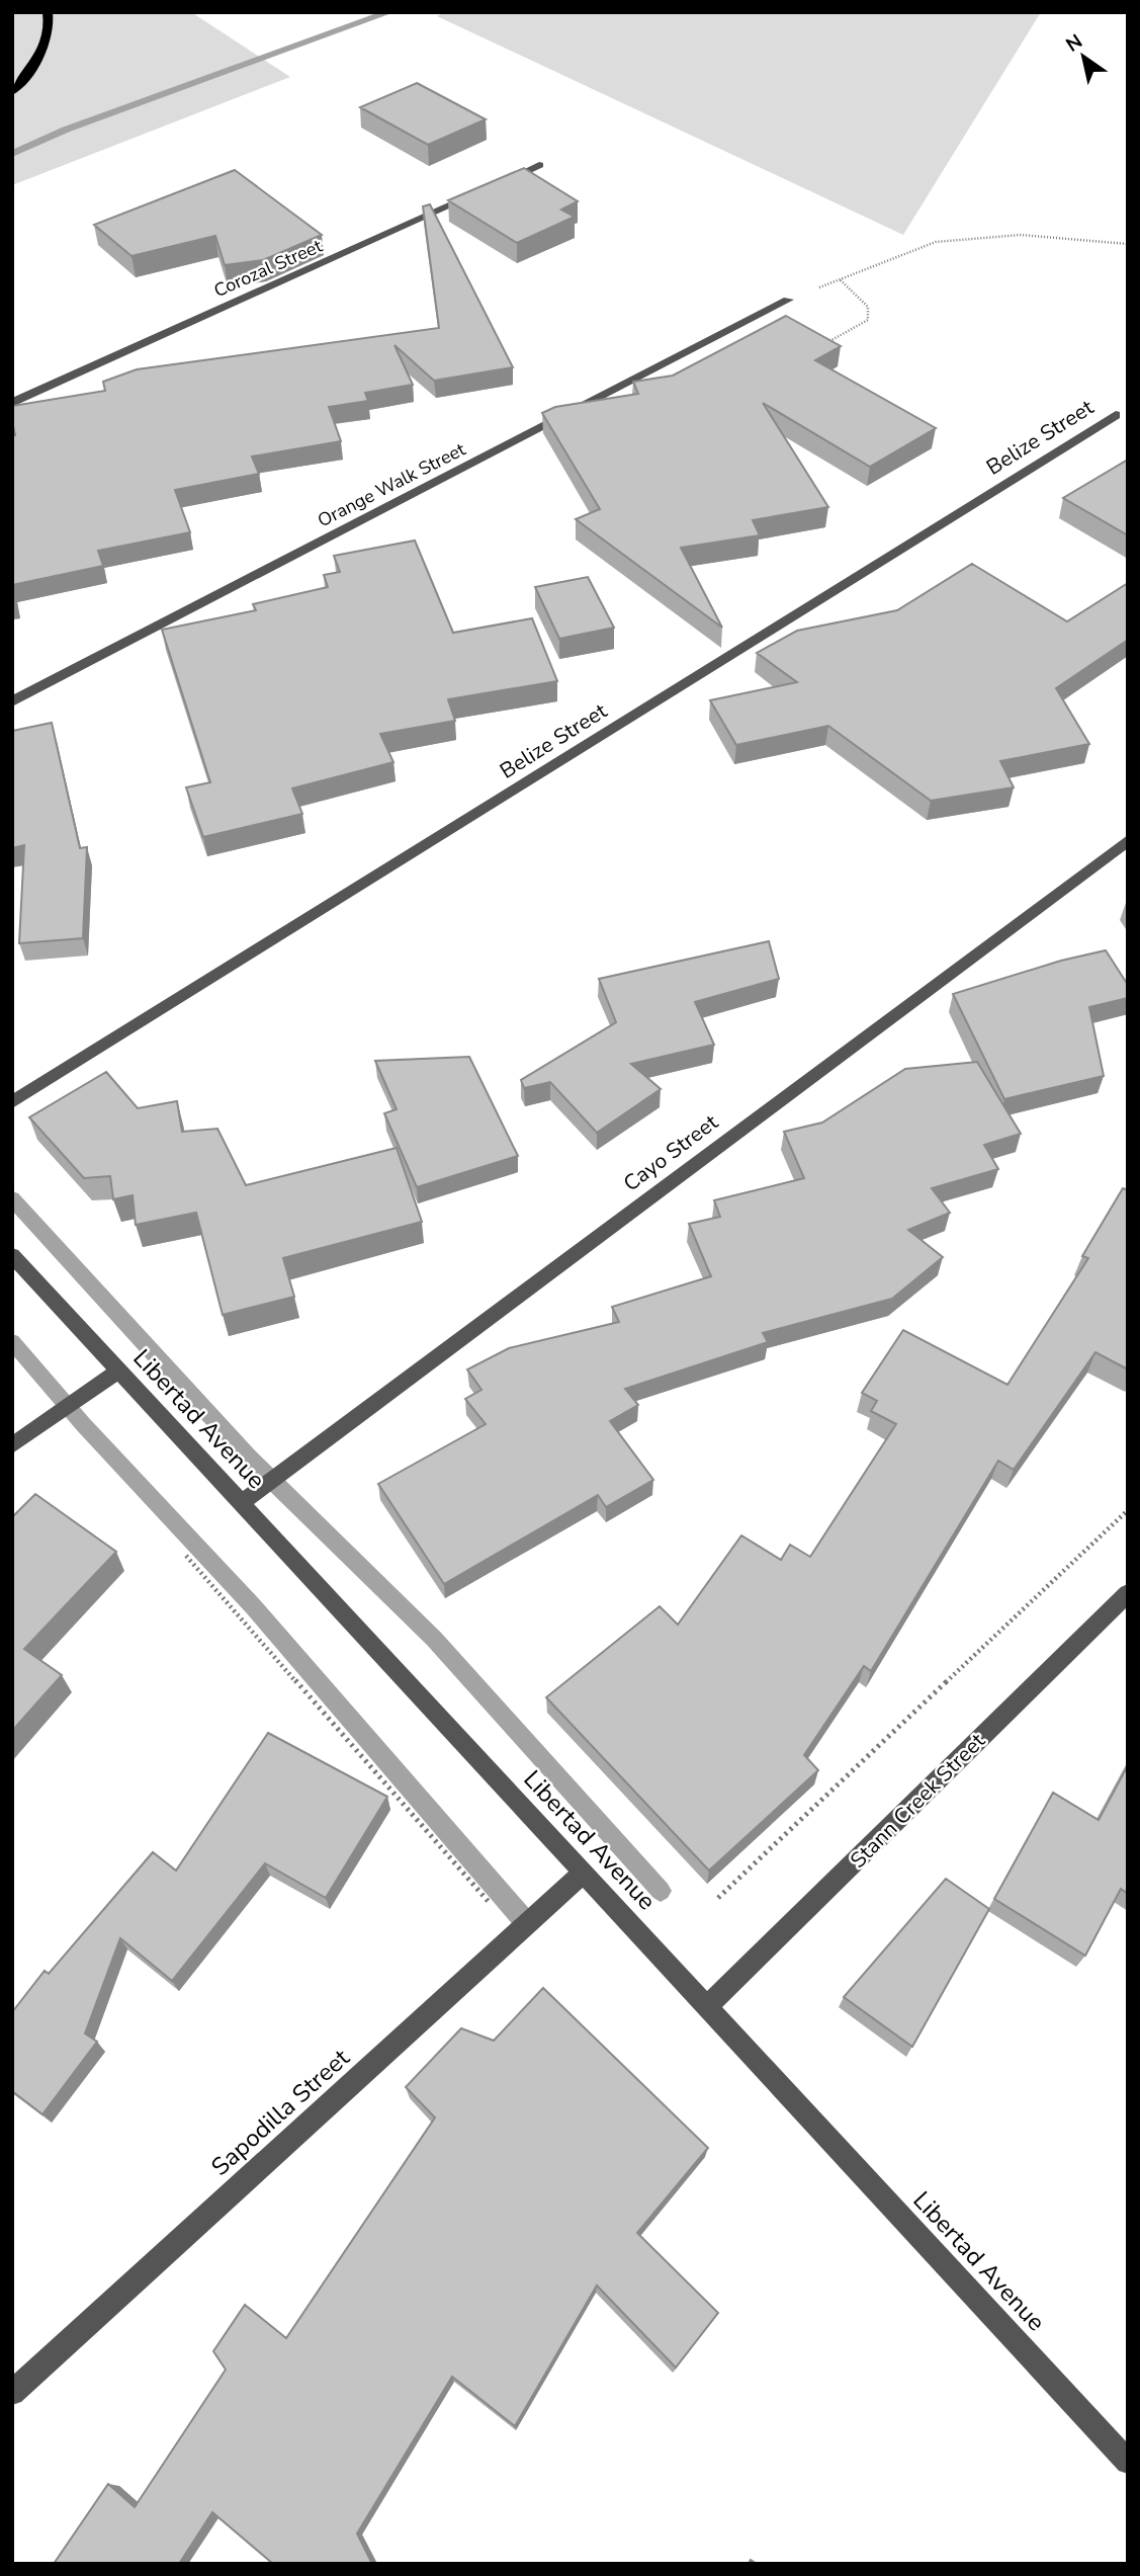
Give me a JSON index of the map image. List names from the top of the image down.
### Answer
{
  "streets": {
    "street": [
      "Corozal Street",
      "Belize Street",
      "Orange Walk Street",
      "Cayo Street",
      "Libertad Avenue",
      "Stann Creek Street",
      "Sapodilla Street"
    ]
  },
  "crossings": [
    ["Cayo Street", "Libertad Avenue"],
    ["Libertad Avenue", "Stann Creek Street"],
    ["Libertad Avenue", "Sapodilla Street"]
  ],
  "north": "top left"
}
